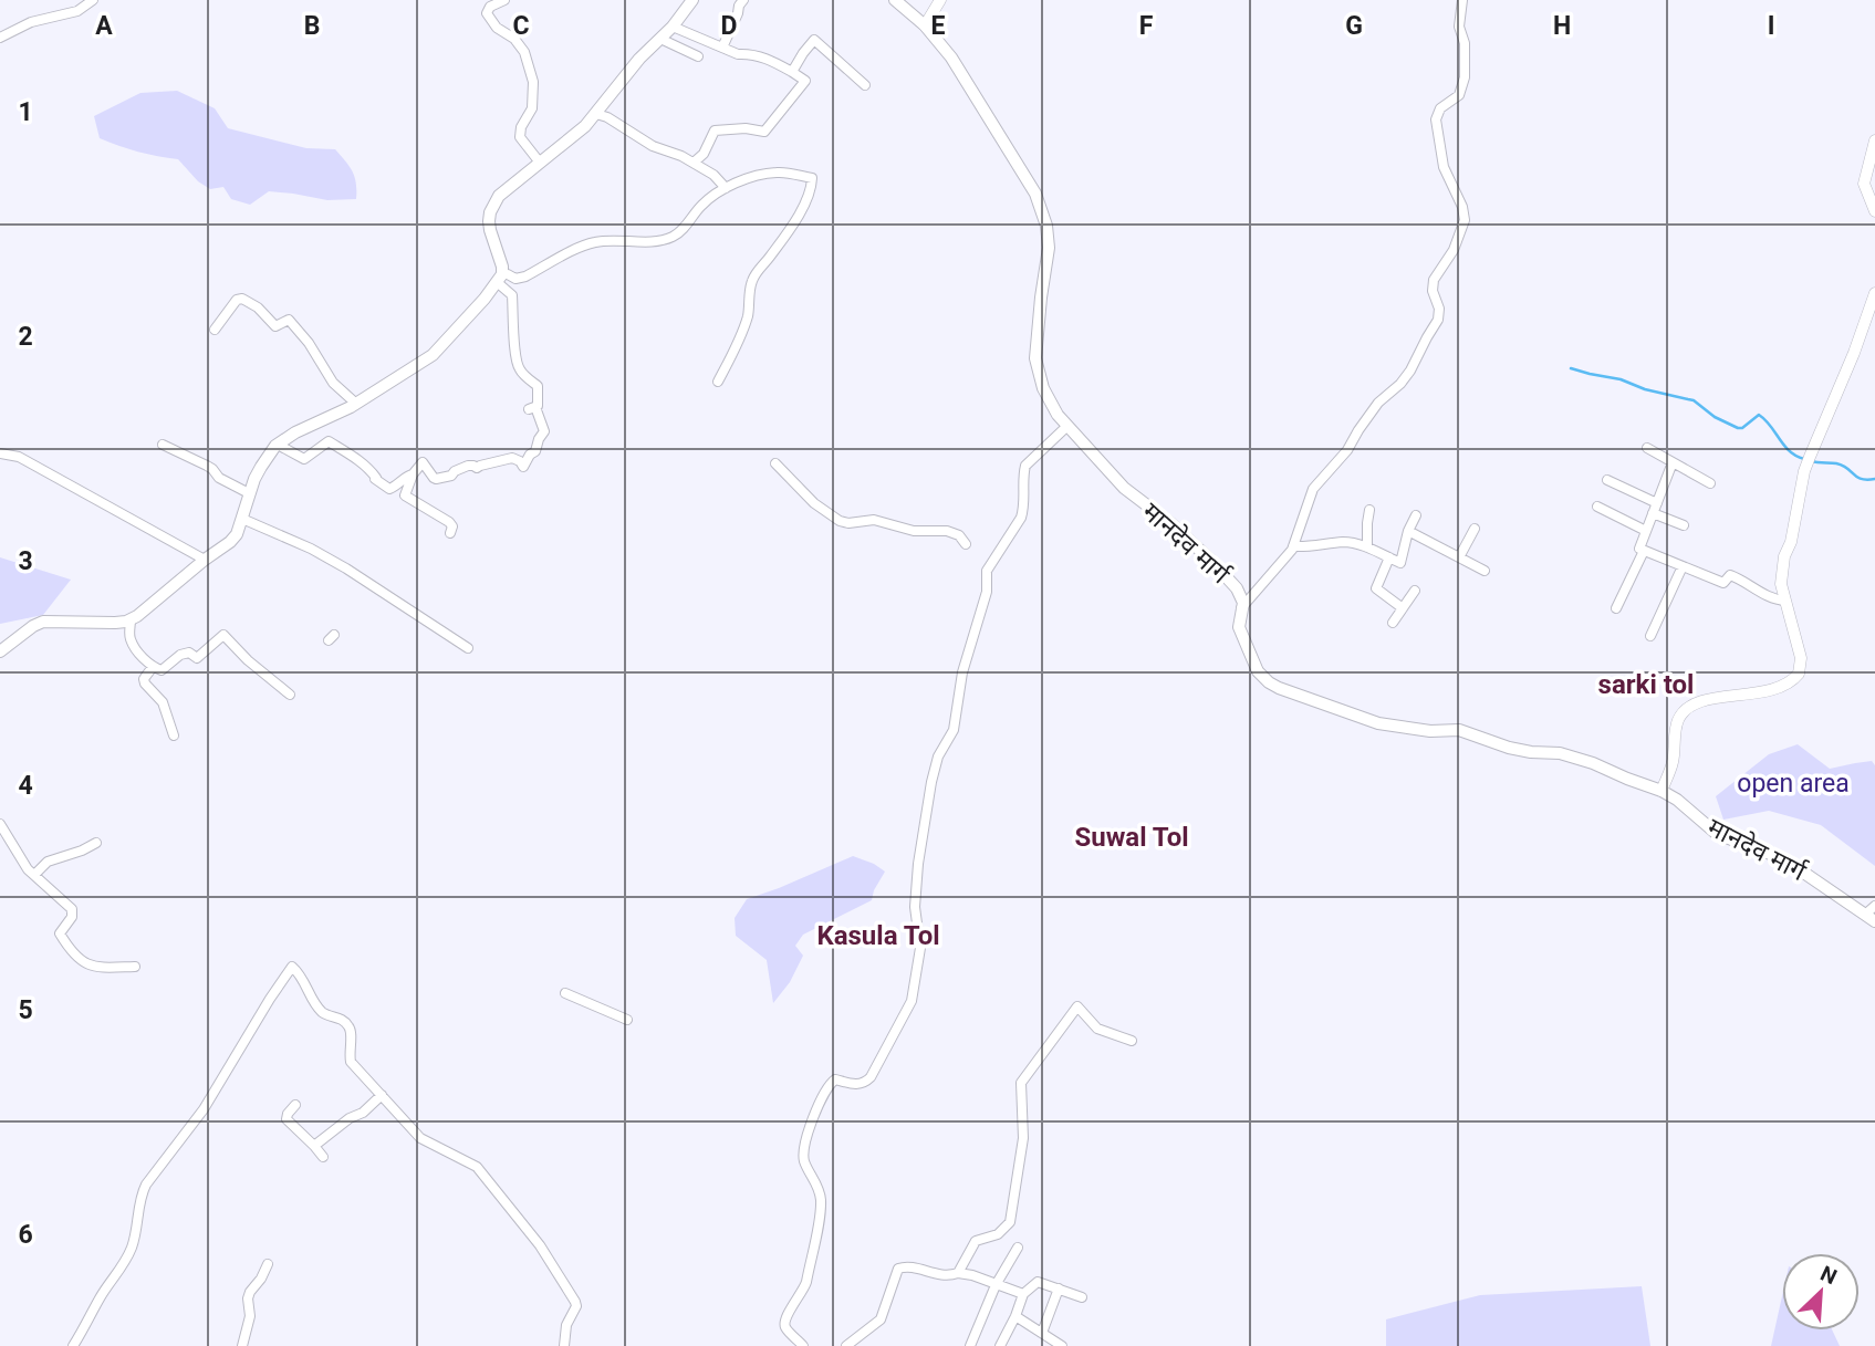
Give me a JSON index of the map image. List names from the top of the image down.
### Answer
{
  "streets": {
    "main road": ["मानदेव मार्ग"]
  },
  "districts": ["sarki tol", "Suwal Tol", "Kasula Tol"],
  "parks": ["open area"],
  "north": "top right",
  "grid": {
    "columns": [
      "A",
      "B",
      "C",
      "D",
      "E",
      "F",
      "G",
      "H",
      "I"
    ],
    "rows": [
      "1",
      "2",
      "3",
      "4",
      "5",
      "6"
    ]
  }
}
